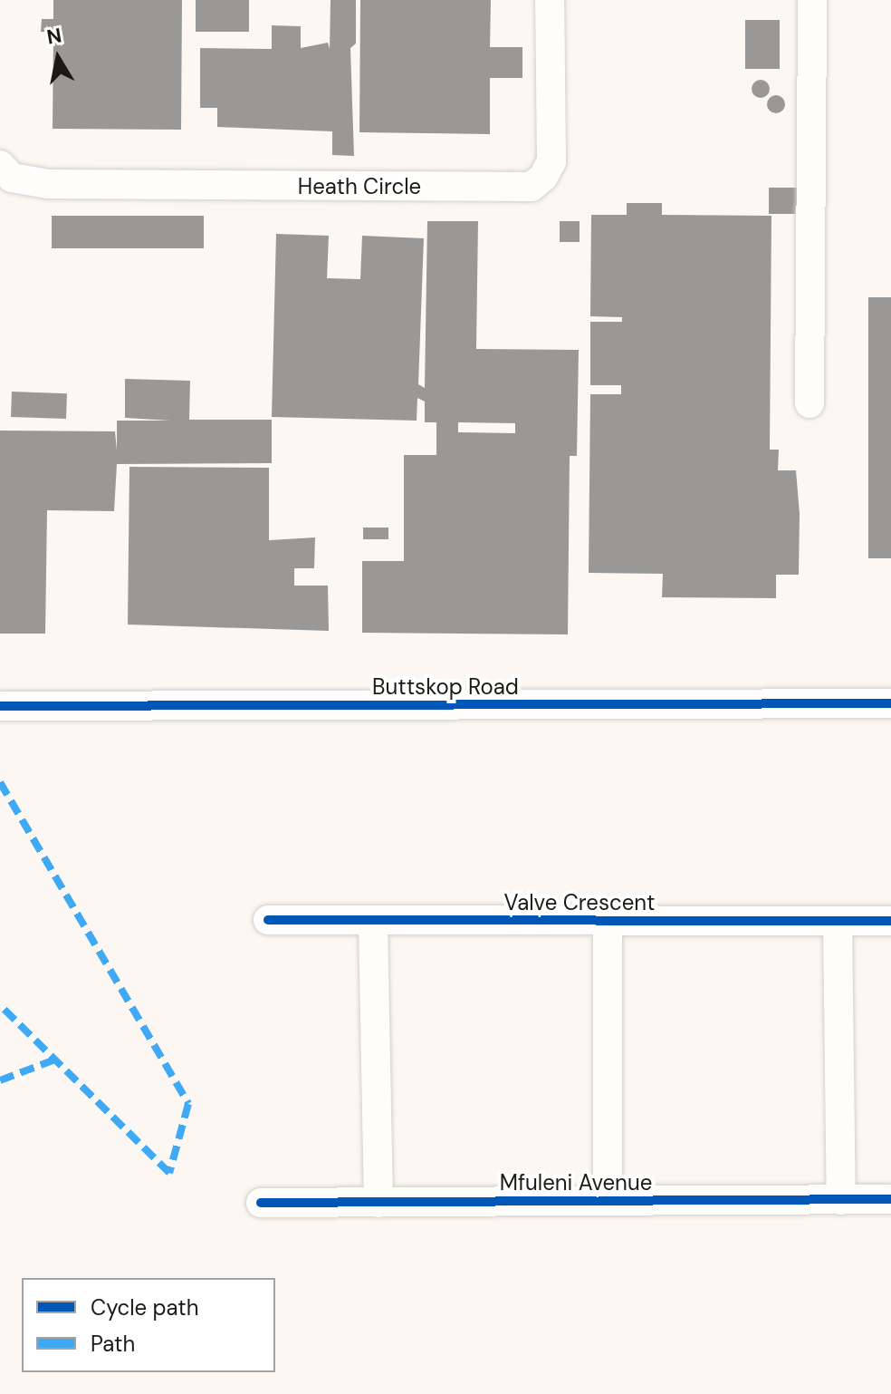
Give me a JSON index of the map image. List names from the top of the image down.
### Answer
{
  "streets": {
    "street": [
      "Heath Circle",
      "Buttskop Road",
      "Valve Crescent",
      "Mfuleni Avenue"
    ]
  },
  "crossings": [
    ["Valve Crescent", "Mfuleni Avenue"]
  ],
  "legend": ["Cycle path", "Path"],
  "north": "top"
}
